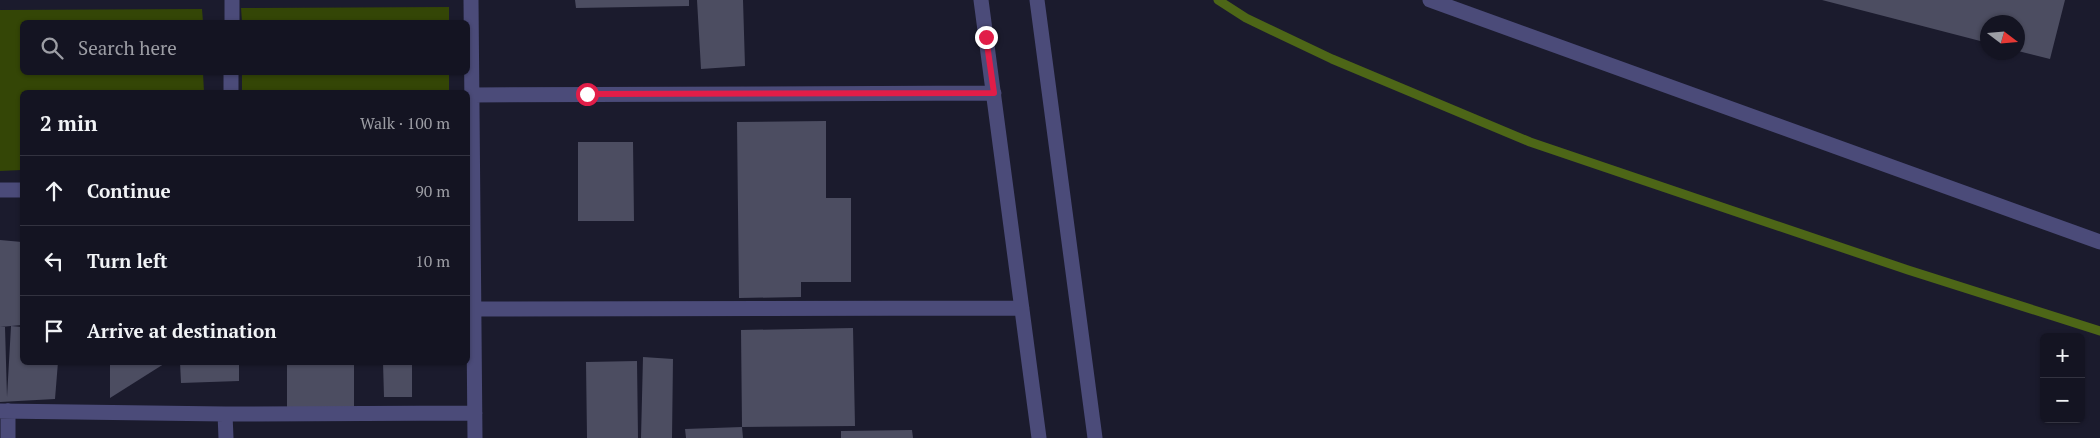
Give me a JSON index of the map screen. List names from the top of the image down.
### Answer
{
  "north": "right",
  "page": {
    "search": "Search here",
    "heading": ["2 min", "Walk · 100 m"],
    "list": [
      ["Continue", "90 m"],
      ["Turn left", "10 m"],
      "Arrive at destination"
    ],
    "map_buttons": ["+", "−"]
  }
}
